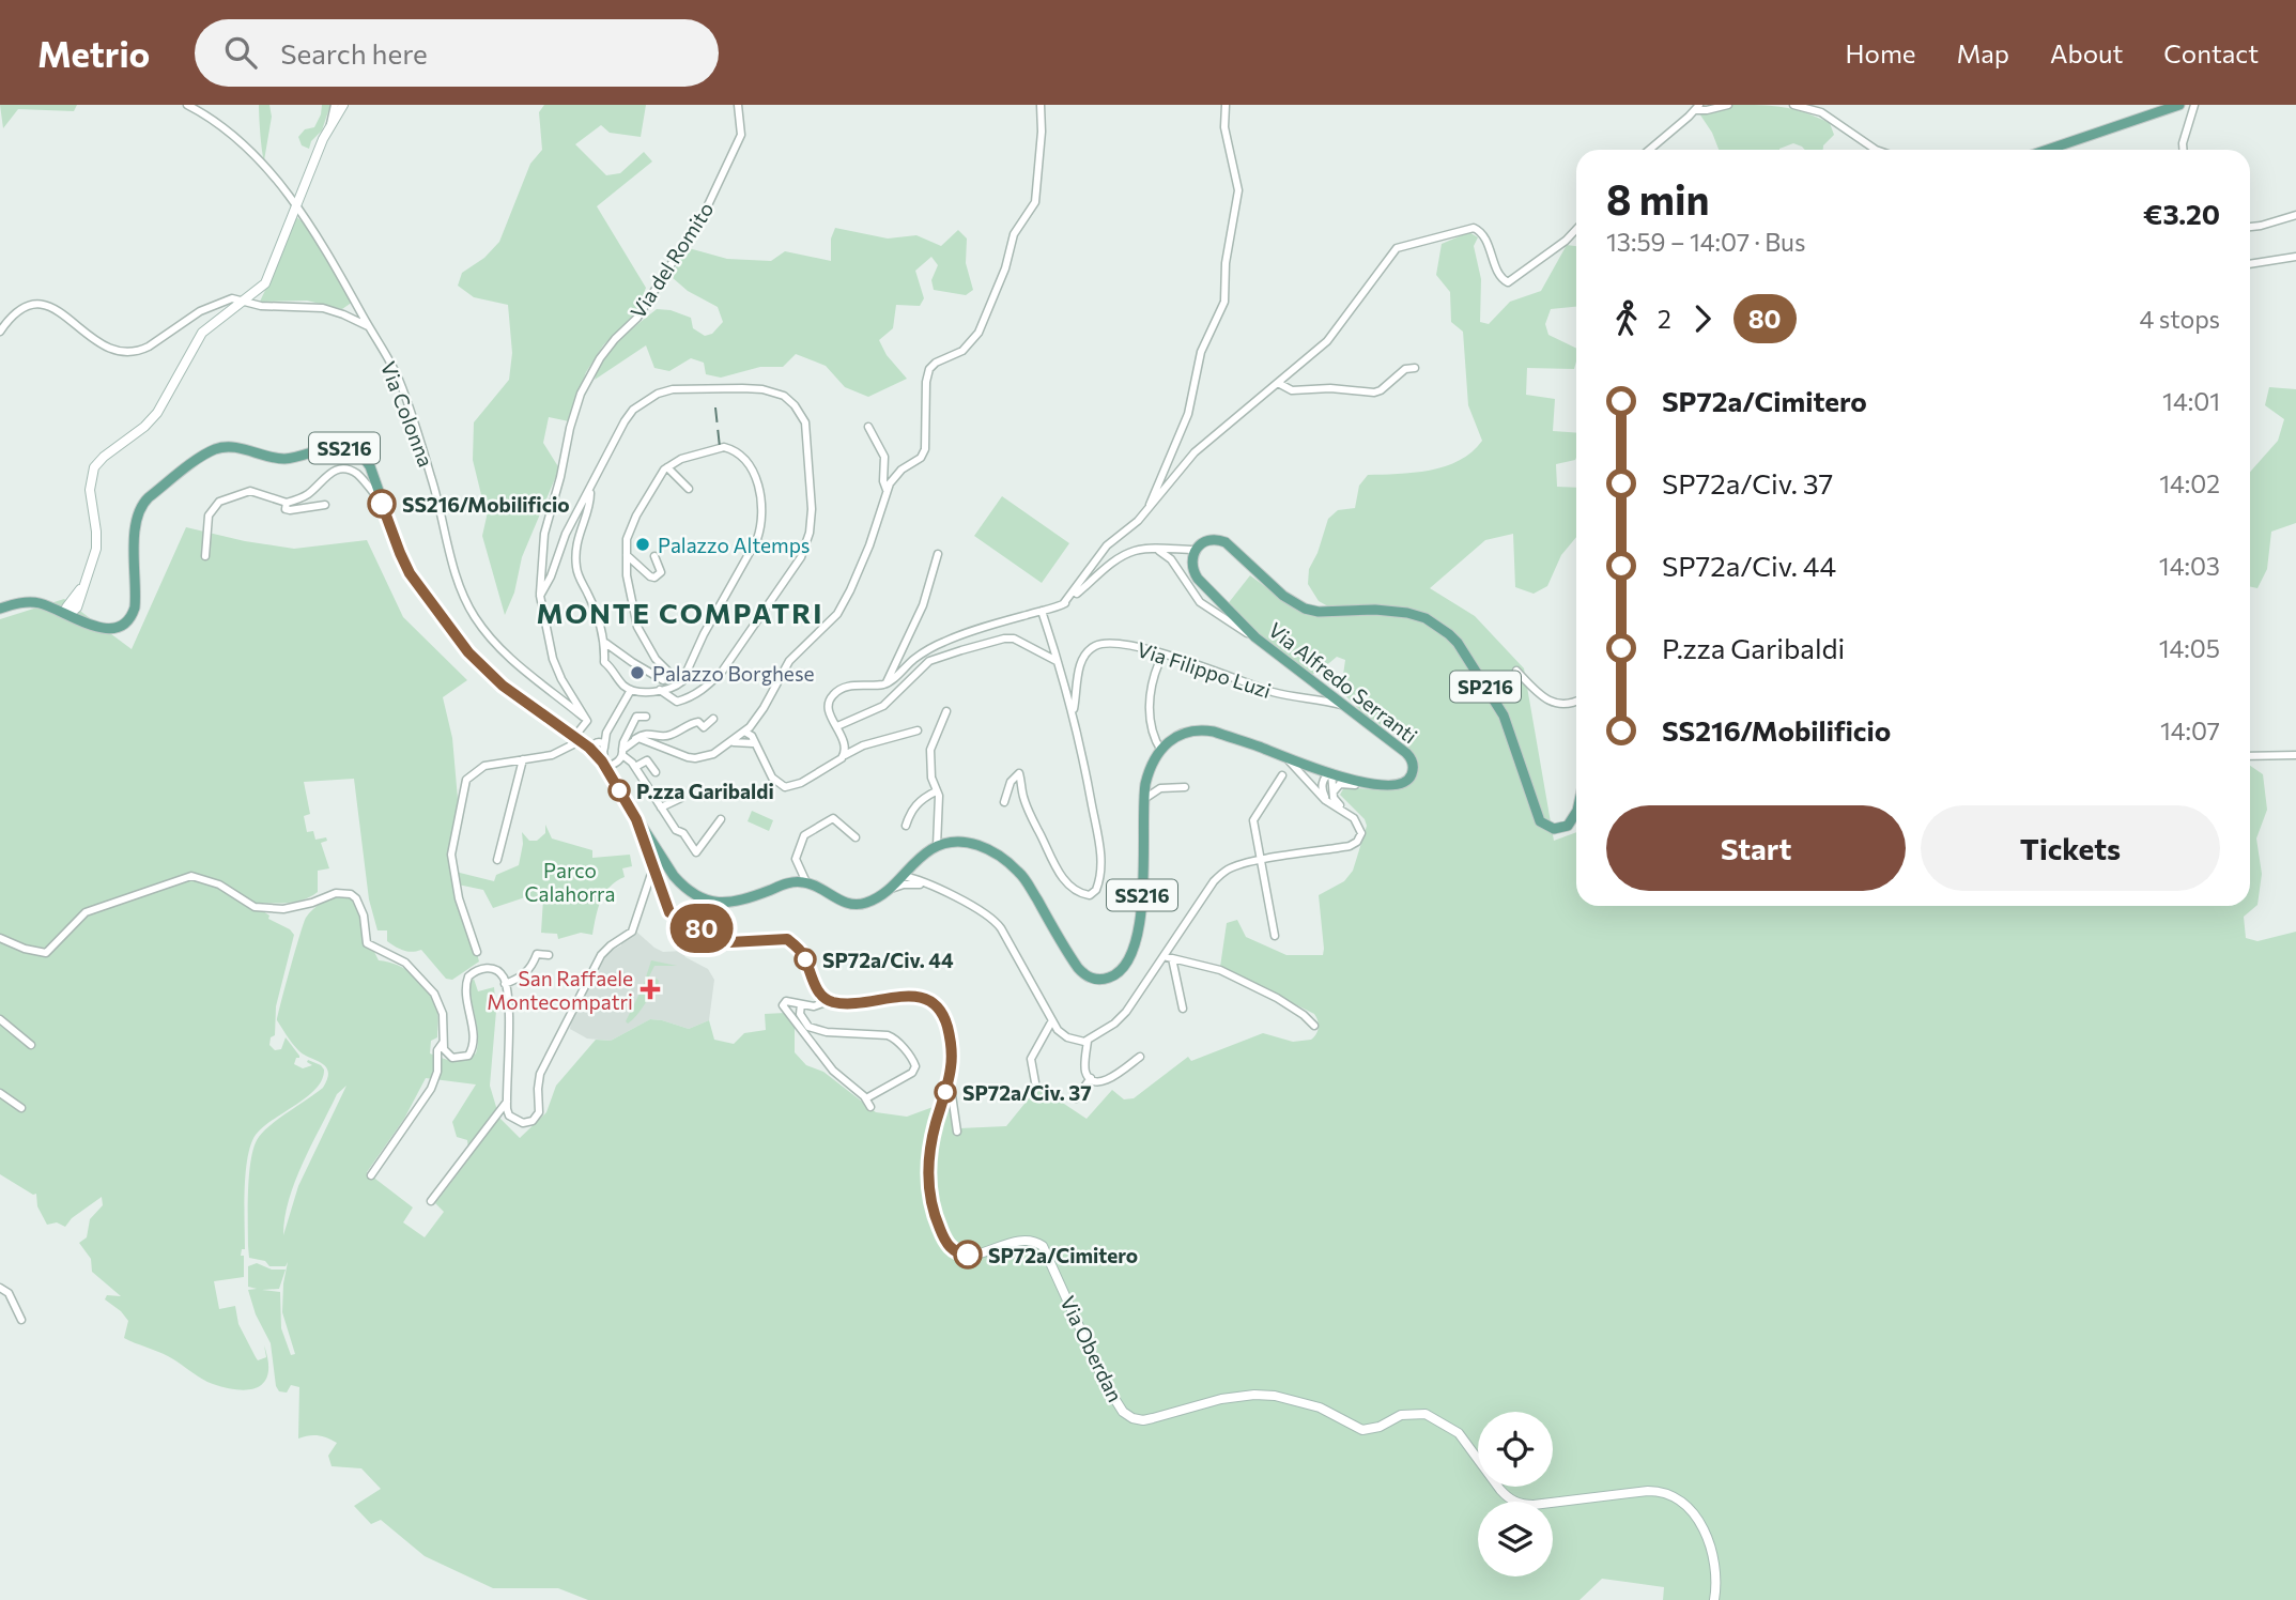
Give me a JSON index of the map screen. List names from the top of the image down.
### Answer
{
  "streets": {
    "main road": ["SS216", "Via Alfredo Serranti", "SP216"],
    "street": [
      "Via del Romito",
      "Via Colonna",
      "Via Filippo Luzi",
      "Via Oberdan"
    ]
  },
  "crossings": [
    ["Via del Romito", "Via Colonna"],
    ["Via Filippo Luzi", "Via Alfredo Serranti"]
  ],
  "districts": ["MONTE COMPATRI"],
  "parks": ["Parco Calahorra"],
  "places": {
    "other": [
      "SS216/Mobilificio",
      "Palazzo Altemps",
      "Palazzo Borghese",
      "P.zza Garibaldi",
      "SP72a/Civ. 44",
      "SP72a/Civ. 37",
      "SP72a/Cimitero"
    ],
    "health": ["San Raffaele Montecompatri"]
  },
  "lines": ["bus line 80"],
  "page": {
    "header": "Metrio",
    "search": "Search here",
    "nav": [
      "Home",
      "Map",
      "About",
      "Contact"
    ],
    "on_map": "80",
    "heading": ["8 min", "13:59 – 14:07 · Bus", "€3.20"],
    "legs": ["2", "80", "4 stops"],
    "list": [
      {
        "name": "SP72a/Cimitero",
        "value": "14:01"
      },
      {
        "name": "SP72a/Civ. 37",
        "value": "14:02"
      },
      {
        "name": "SP72a/Civ. 44",
        "value": "14:03"
      },
      {
        "name": "P.zza Garibaldi",
        "value": "14:05"
      },
      {
        "name": "SS216/Mobilificio",
        "value": "14:07"
      }
    ],
    "buttons": ["Start", "Tickets"]
  }
}
